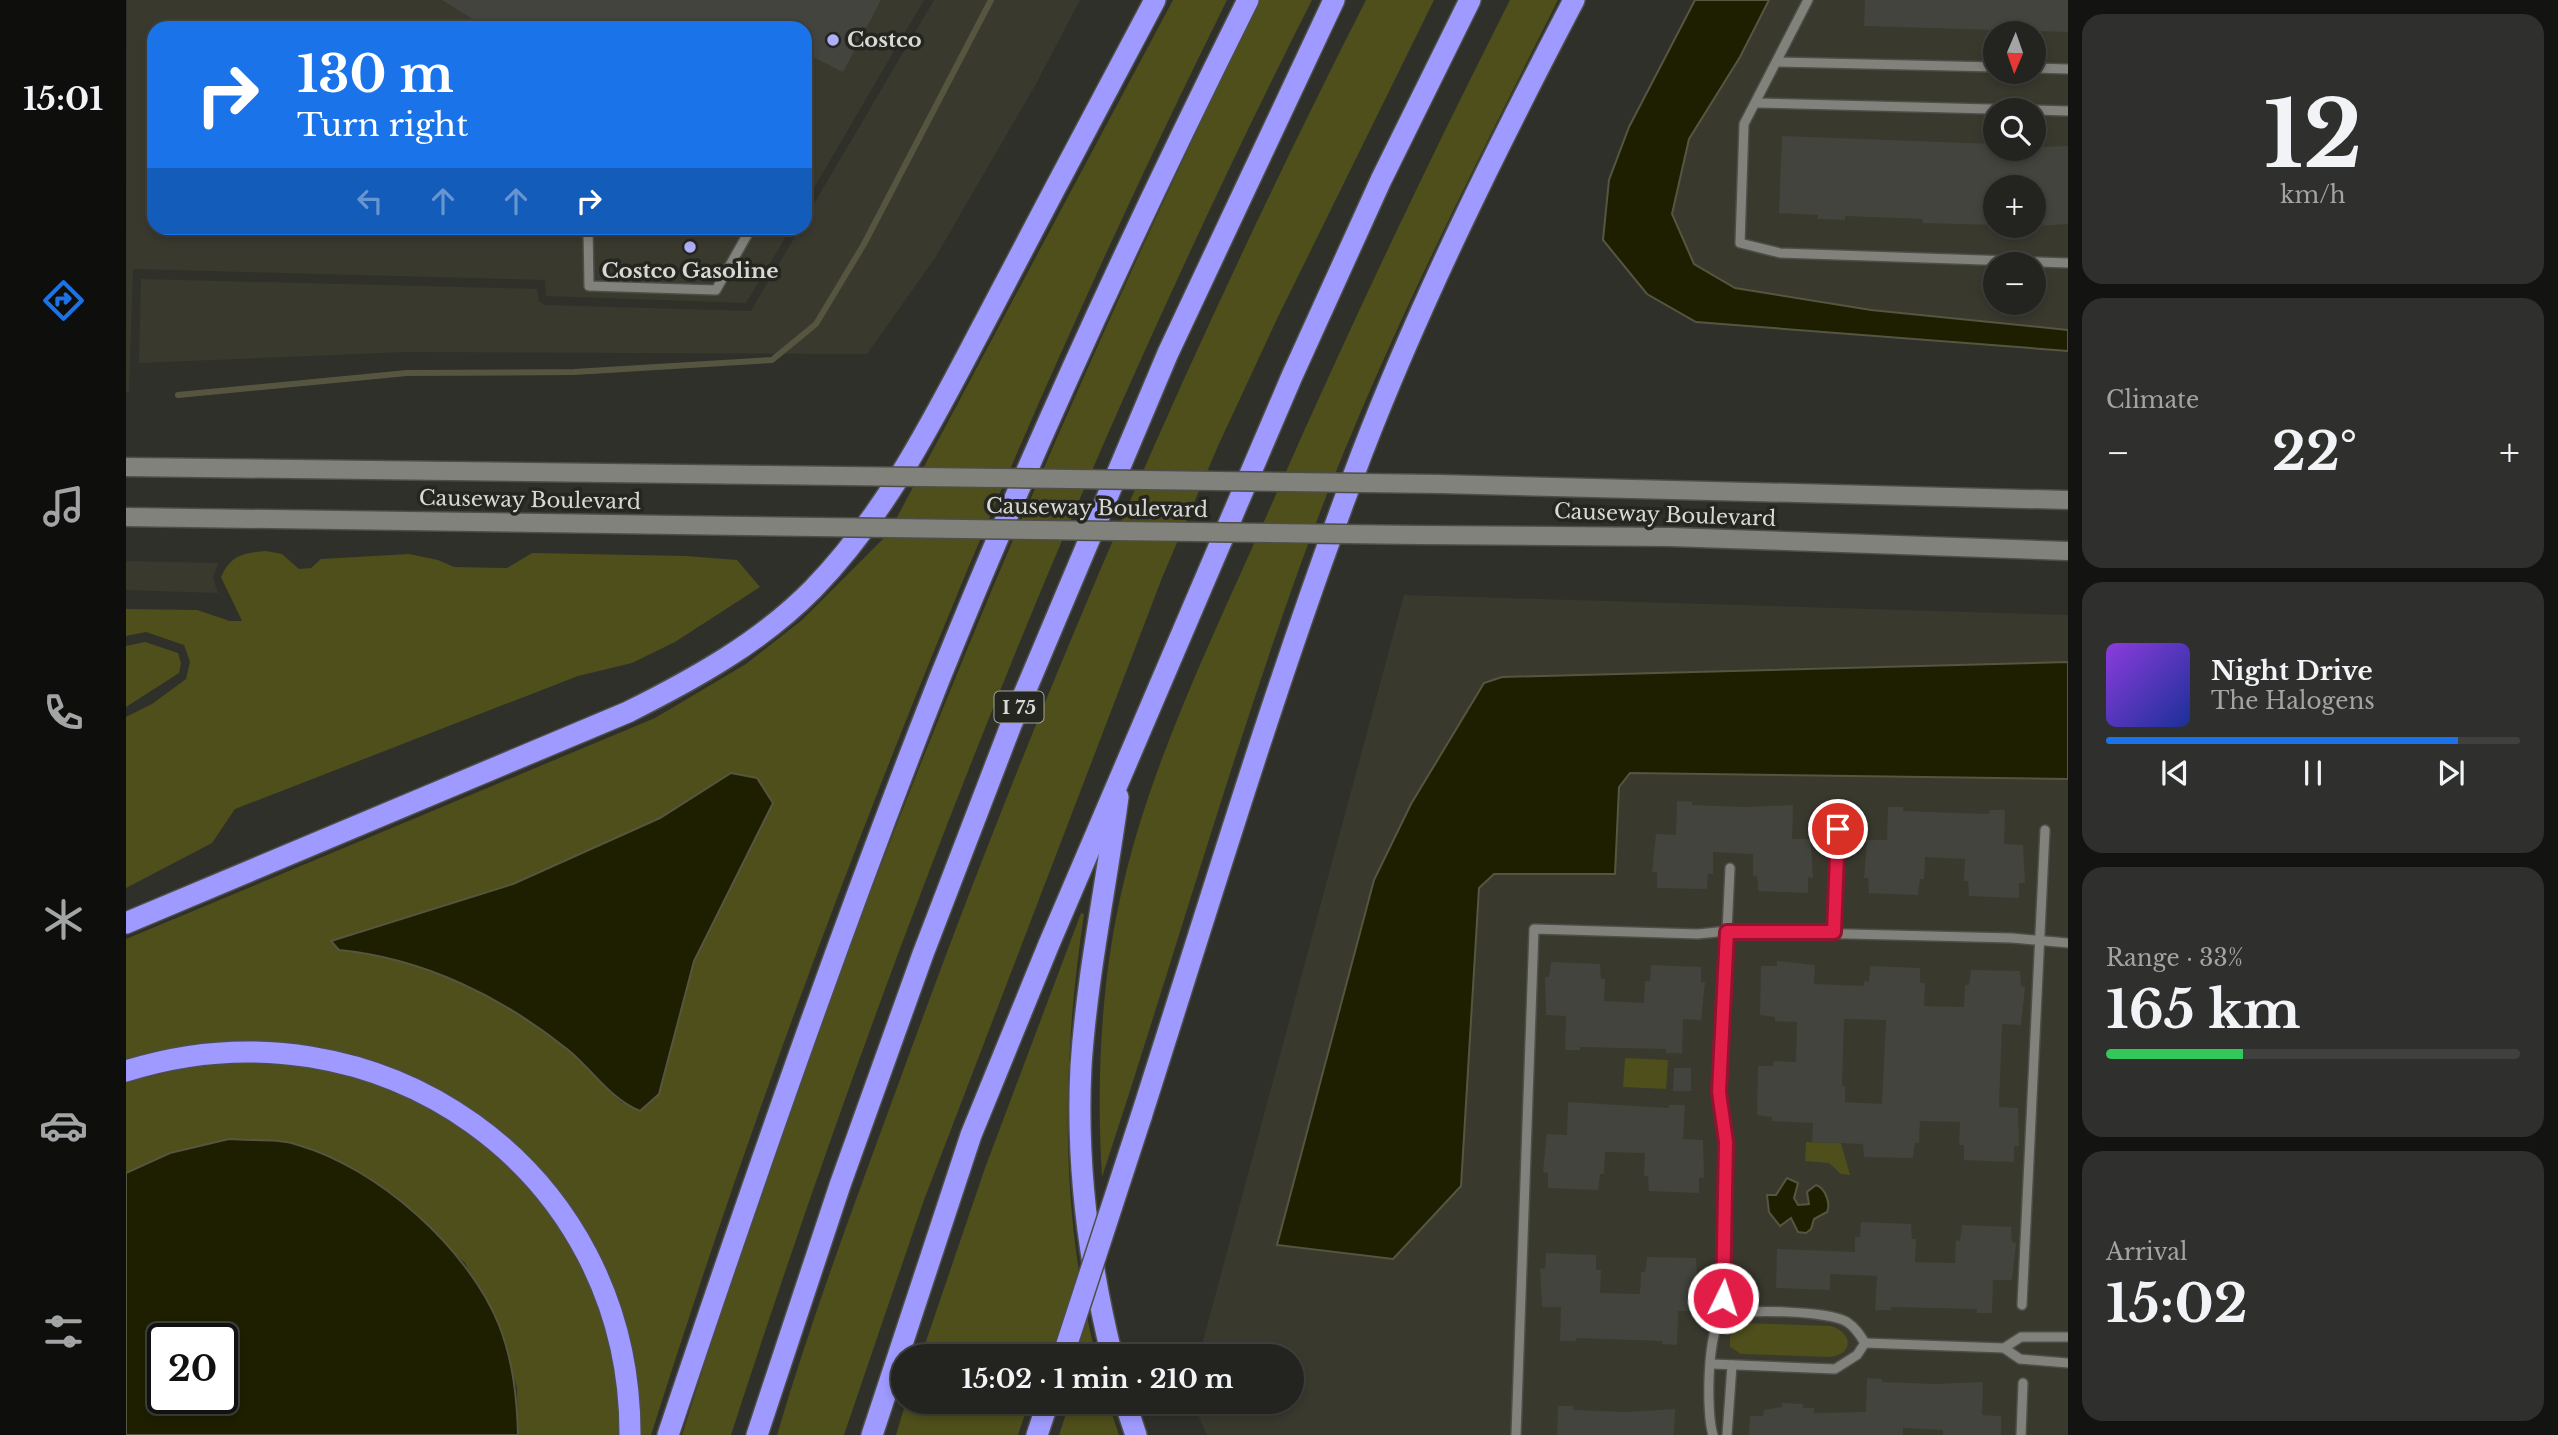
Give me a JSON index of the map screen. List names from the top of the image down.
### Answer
{
  "streets": {
    "highway": ["I 75"],
    "main road": ["Causeway Boulevard"]
  },
  "places": ["Costco", "Costco Gasoline"],
  "north": "bottom",
  "page": {
    "tabs": "15:01",
    "tile": [
      ["12", "km/h"],
      "Climate",
      ["Range · 33%", "165 km"],
      ["Arrival", "15:02"]
    ],
    "map_buttons": ["+", "−"],
    "turn": ["130 m", "Turn right"],
    "heat": ["−", "22°", "+"],
    "song": ["Night Drive", "The Halogens"],
    "limit": "20",
    "trip": "15:02 · 1 min · 210 m"
  }
}
